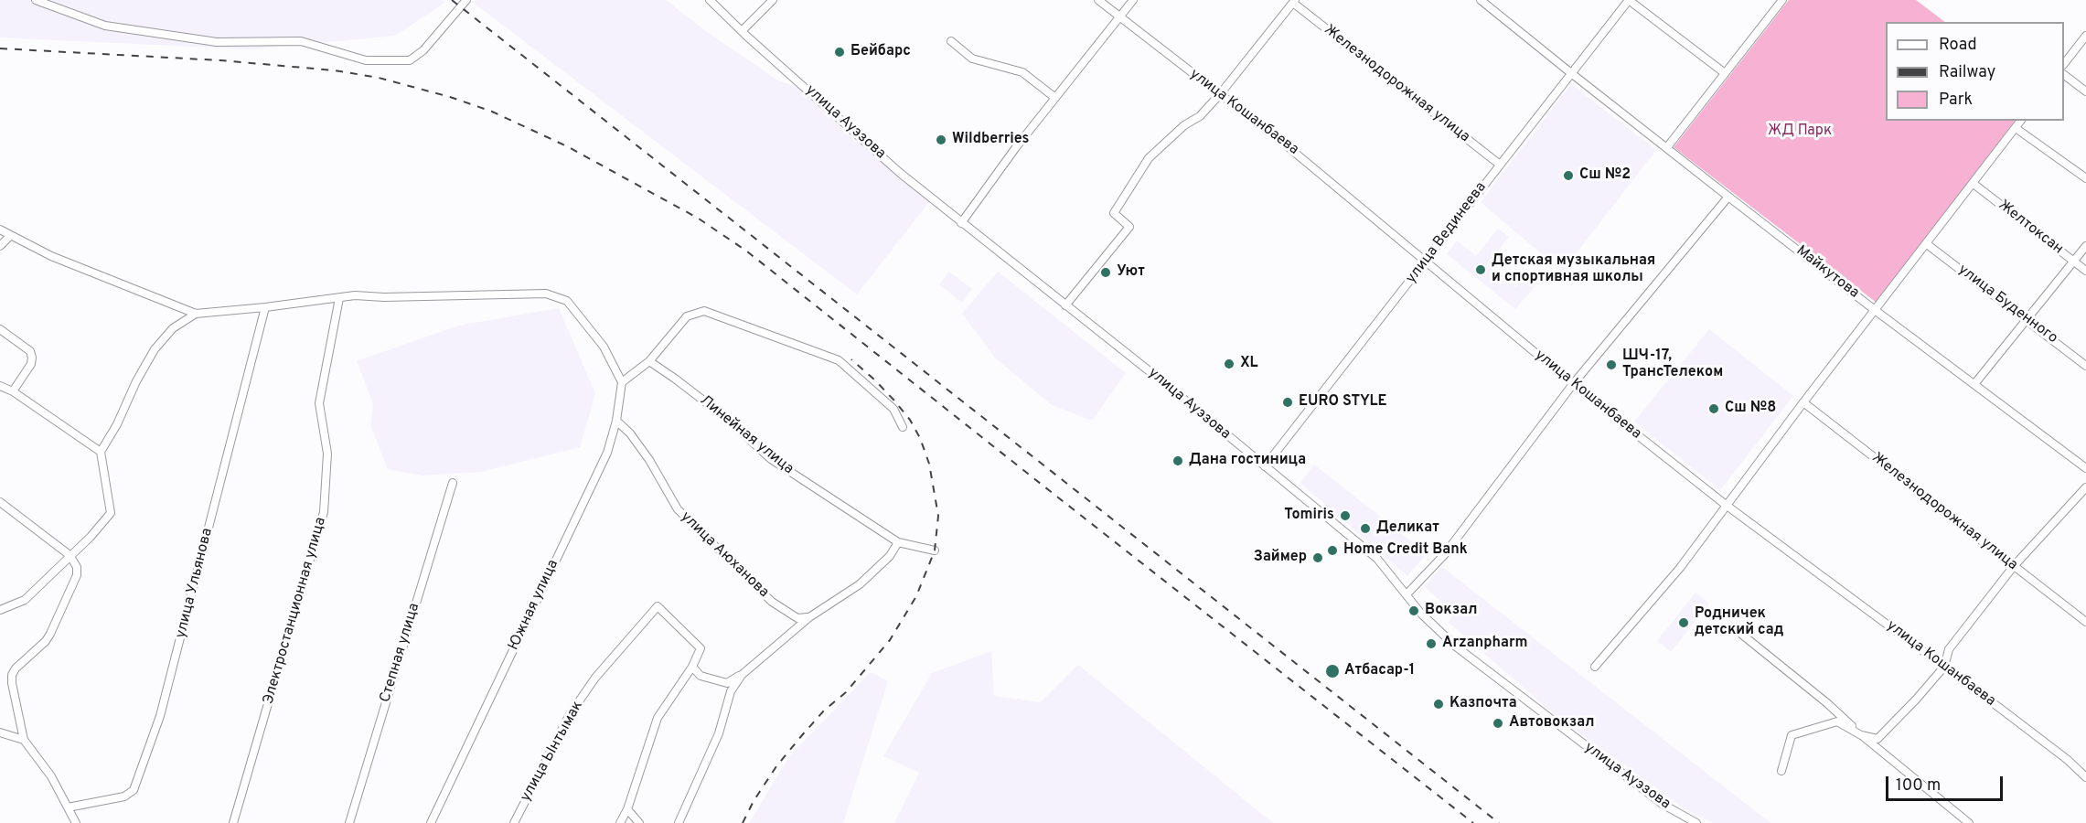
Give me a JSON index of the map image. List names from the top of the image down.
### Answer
{
  "streets": {
    "street": [
      "Железнодорожная улица",
      "улица Кошанбаева",
      "улица Ауэзова",
      "Желтоксан",
      "улица Вединеева",
      "Майкутова",
      "улица Буденного",
      "Линейная улица",
      "улица Аюханова",
      "улица Ульянова",
      "Южная улица",
      "Электростанционная улица",
      "Степная улица",
      "улица Ынтымак"
    ]
  },
  "crossings": [
    ["Железнодорожная улица", "улица Вединеева"],
    ["улица Кошанбаева", "улица Вединеева"],
    ["улица Ауэзова", "улица Вединеева"],
    ["улица Вединеева", "Майкутова"],
    ["улица Аюханова", "Южная улица"]
  ],
  "parks": ["ЖД Парк"],
  "places": [
    "Бейбарс",
    "Wildberries",
    "Сш №2",
    "Детская музыкальная и спортивная школы",
    "Уют",
    "XL",
    "ШЧ-17, ТрансТелеком",
    "EURO STYLE",
    "Сш №8",
    "Дана гостиница",
    "Tomiris",
    "Деликат",
    "Home Credit Bank",
    "Займер",
    "Вокзал",
    "Родничек детский сад",
    "Arzanpharm",
    "Атбасар-1",
    "Казпочта",
    "Автовокзал"
  ],
  "legend": ["Road", "Railway", "Park"],
  "scale_bar": "100 m"
}
